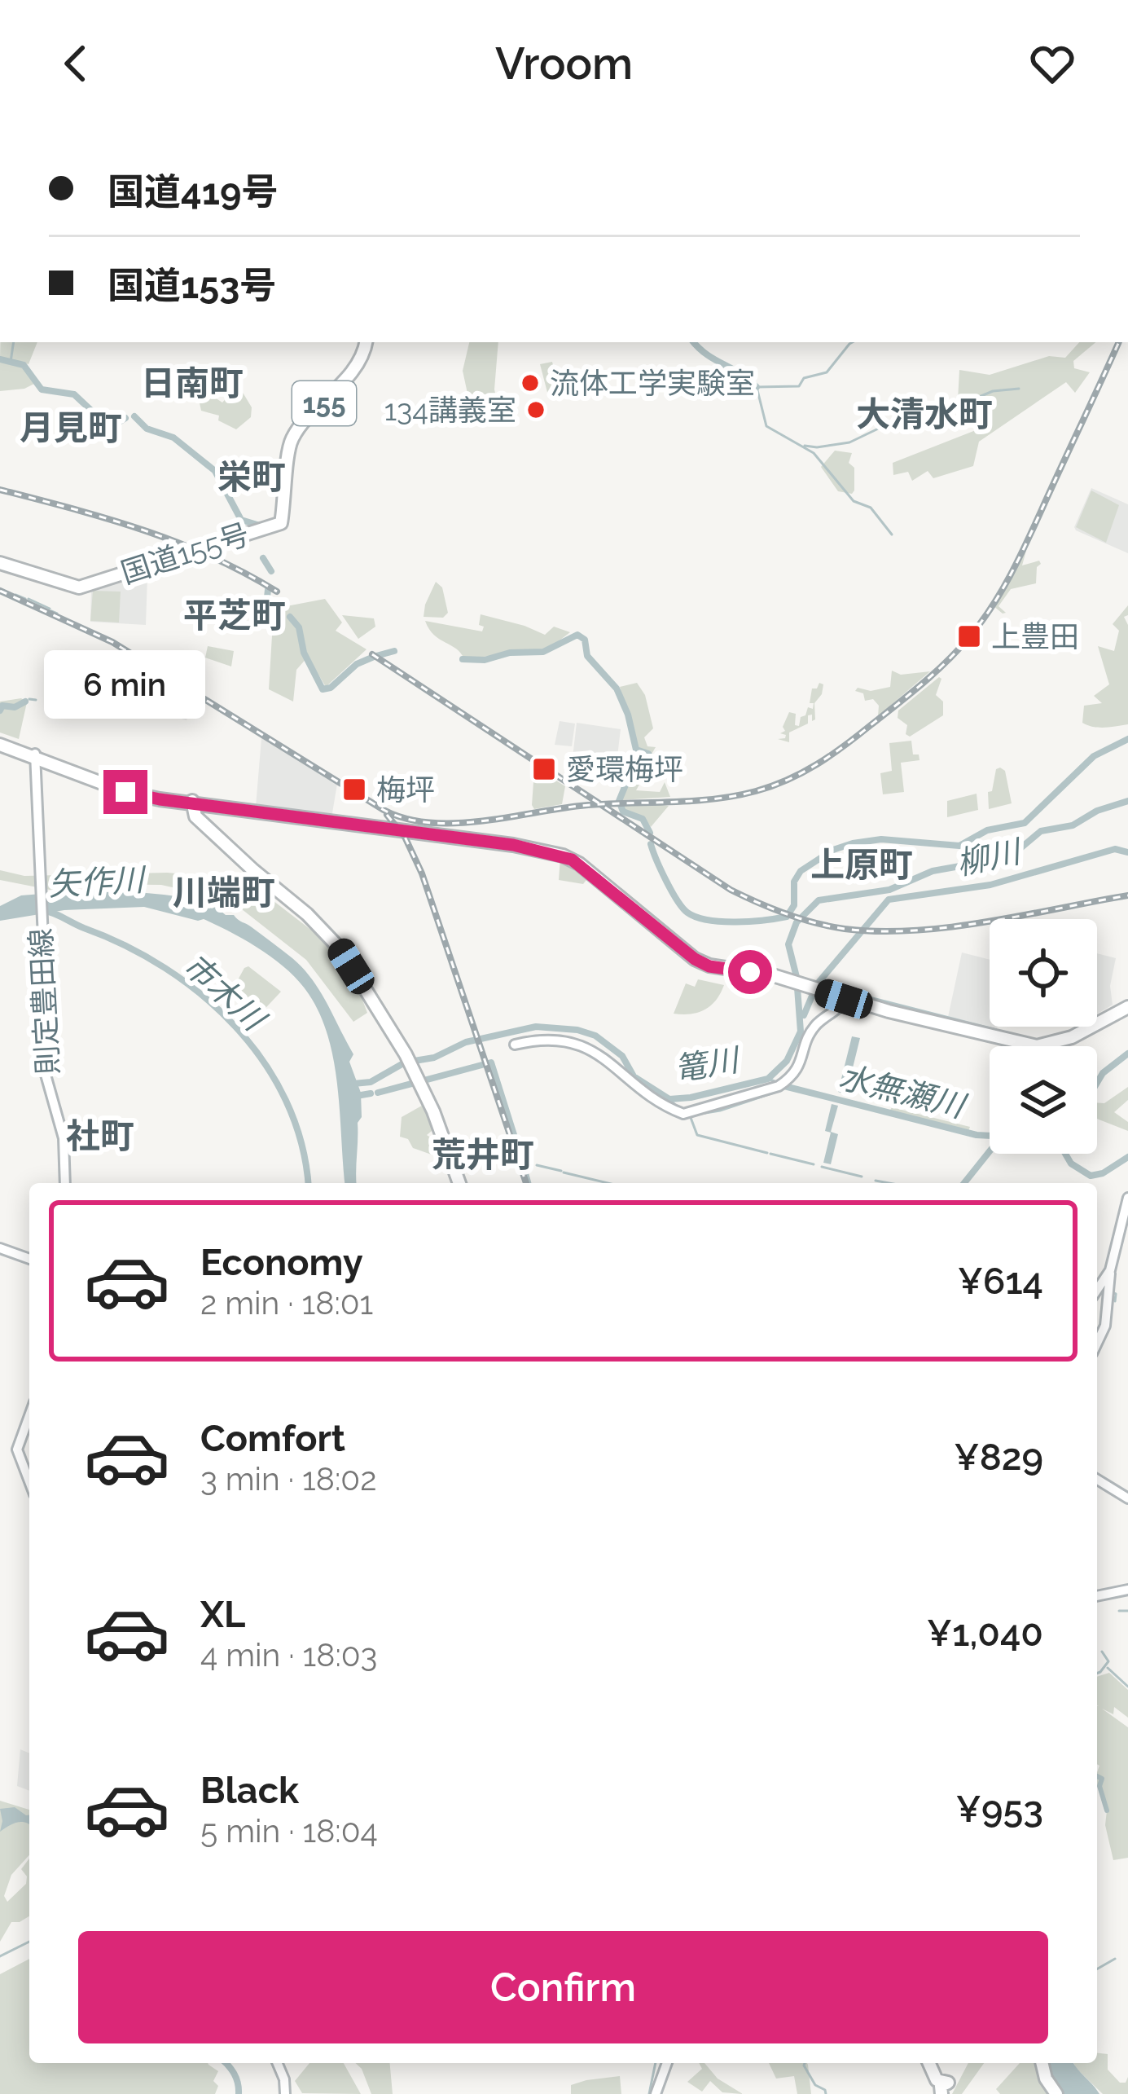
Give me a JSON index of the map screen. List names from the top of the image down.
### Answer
{
  "streets": {
    "highway": ["155", "国道155号"],
    "main road": ["則定豊田線"]
  },
  "districts": [
    "日南町",
    "大清水町",
    "月見町",
    "栄町",
    "平芝町",
    "上原町",
    "川端町",
    "社町",
    "荒井町"
  ],
  "water": [
    "柳川",
    "矢作川",
    "市木川",
    "篭川",
    "水無瀬川"
  ],
  "places": {
    "other": ["流体工学実験室", "134講義室"],
    "transit": ["上豊田", "愛環梅坪", "梅坪"]
  },
  "page": {
    "header": "Vroom",
    "banner": ["国道419号", "国道153号"],
    "bubble": "6 min",
    "list": [
      {
        "name": "Economy",
        "note": "2 min · 18:01",
        "value": "¥614"
      },
      {
        "name": "Comfort",
        "note": "3 min · 18:02",
        "value": "¥829"
      },
      {
        "name": "XL",
        "note": "4 min · 18:03",
        "value": "¥1,040"
      },
      {
        "name": "Black",
        "note": "5 min · 18:04",
        "value": "¥953"
      }
    ],
    "buttons": "Confirm"
  }
}
